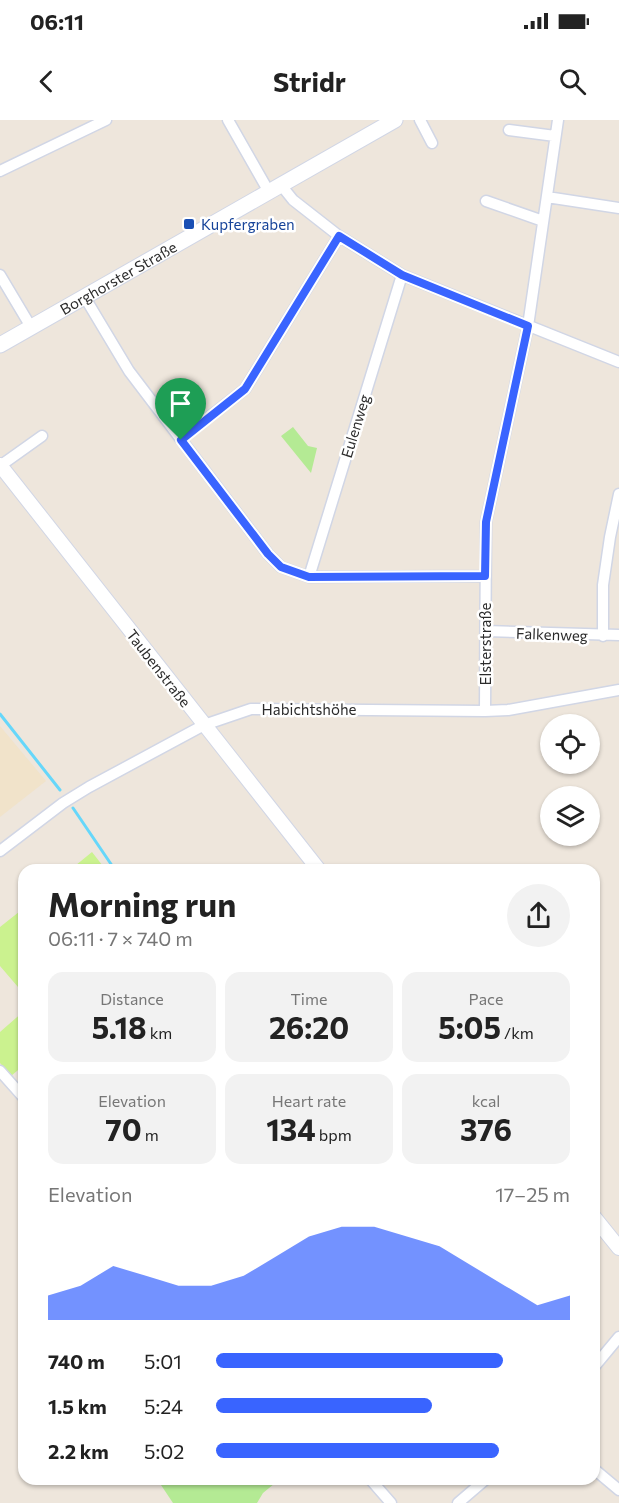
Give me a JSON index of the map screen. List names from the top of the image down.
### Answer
{
  "streets": {
    "main road": ["Borghorster Straße"],
    "street": [
      "Eulenweg",
      "Falkenweg",
      "Elsterstraße",
      "Taubenstraße",
      "Habichtshöhe"
    ]
  },
  "crossings": [
    ["Falkenweg", "Elsterstraße"],
    ["Elsterstraße", "Habichtshöhe"],
    ["Taubenstraße", "Habichtshöhe"]
  ],
  "places": {
    "transit": ["Kupfergraben"]
  },
  "page": {
    "status": "06:11",
    "header": "Stridr",
    "heading": ["Morning run", "06:11 · 7 × 740 m"],
    "stats": [
      ["Distance", "5.18 km"],
      ["Time", "26:20"],
      ["Pace", "5:05 /km"],
      ["Elevation", "70 m"],
      ["Heart rate", "134 bpm"],
      ["kcal", "376"]
    ],
    "chart": ["Elevation", "17–25 m"],
    "list": [
      {
        "name": "740 m",
        "note": "5:01"
      },
      {
        "name": "1.5 km",
        "note": "5:24"
      },
      {
        "name": "2.2 km",
        "note": "5:02"
      }
    ]
  }
}
